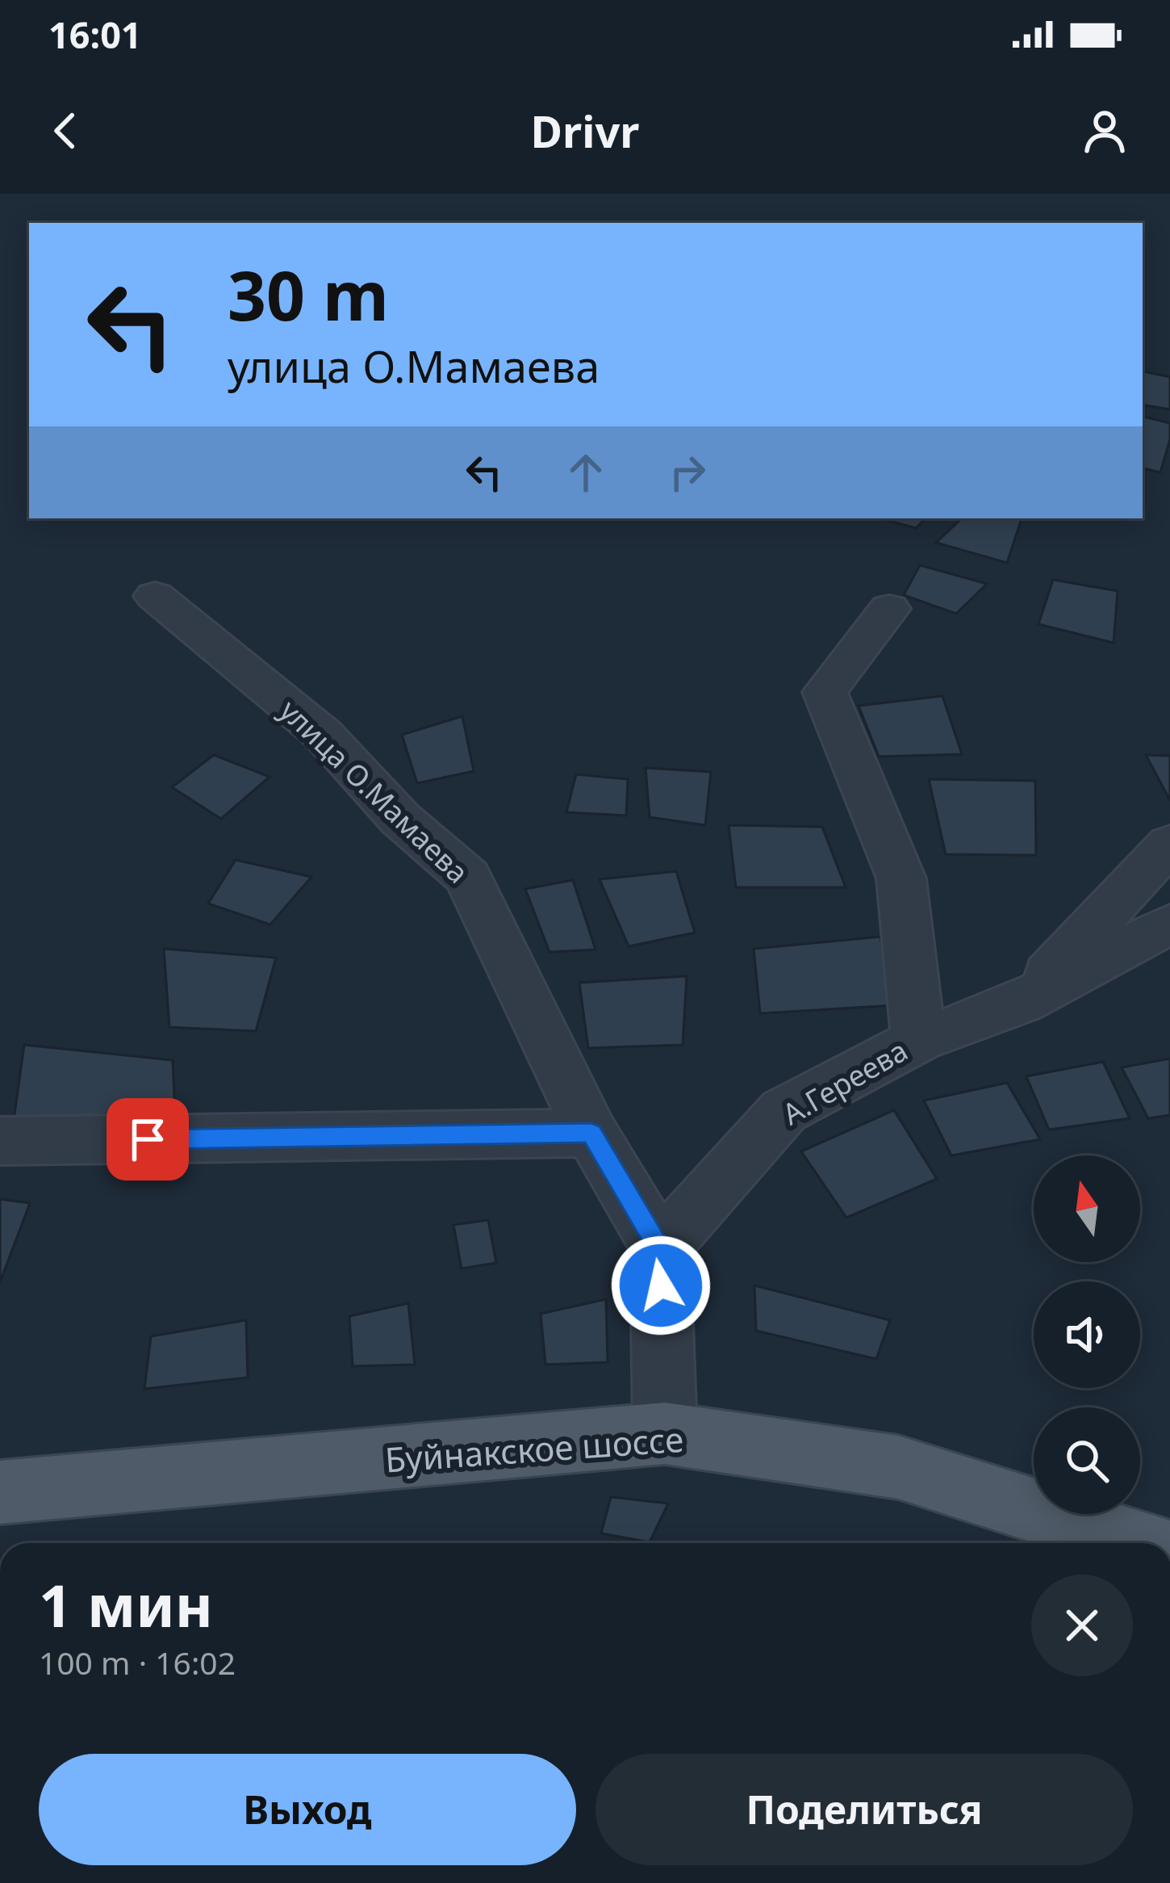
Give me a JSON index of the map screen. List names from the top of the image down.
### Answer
{
  "streets": {
    "main road": ["Буйнакское шоссе"],
    "street": ["улица О.Мамаева", "A.Гереева"]
  },
  "crossings": [
    ["улица О.Мамаева", "A.Гереева"]
  ],
  "north": "top",
  "page": {
    "status": "16:01",
    "header": "Drivr",
    "turn": ["30 m", "улица О.Мамаева"],
    "heading": ["1 мин", "100 m · 16:02"],
    "buttons": ["Выход", "Поделиться"]
  }
}
